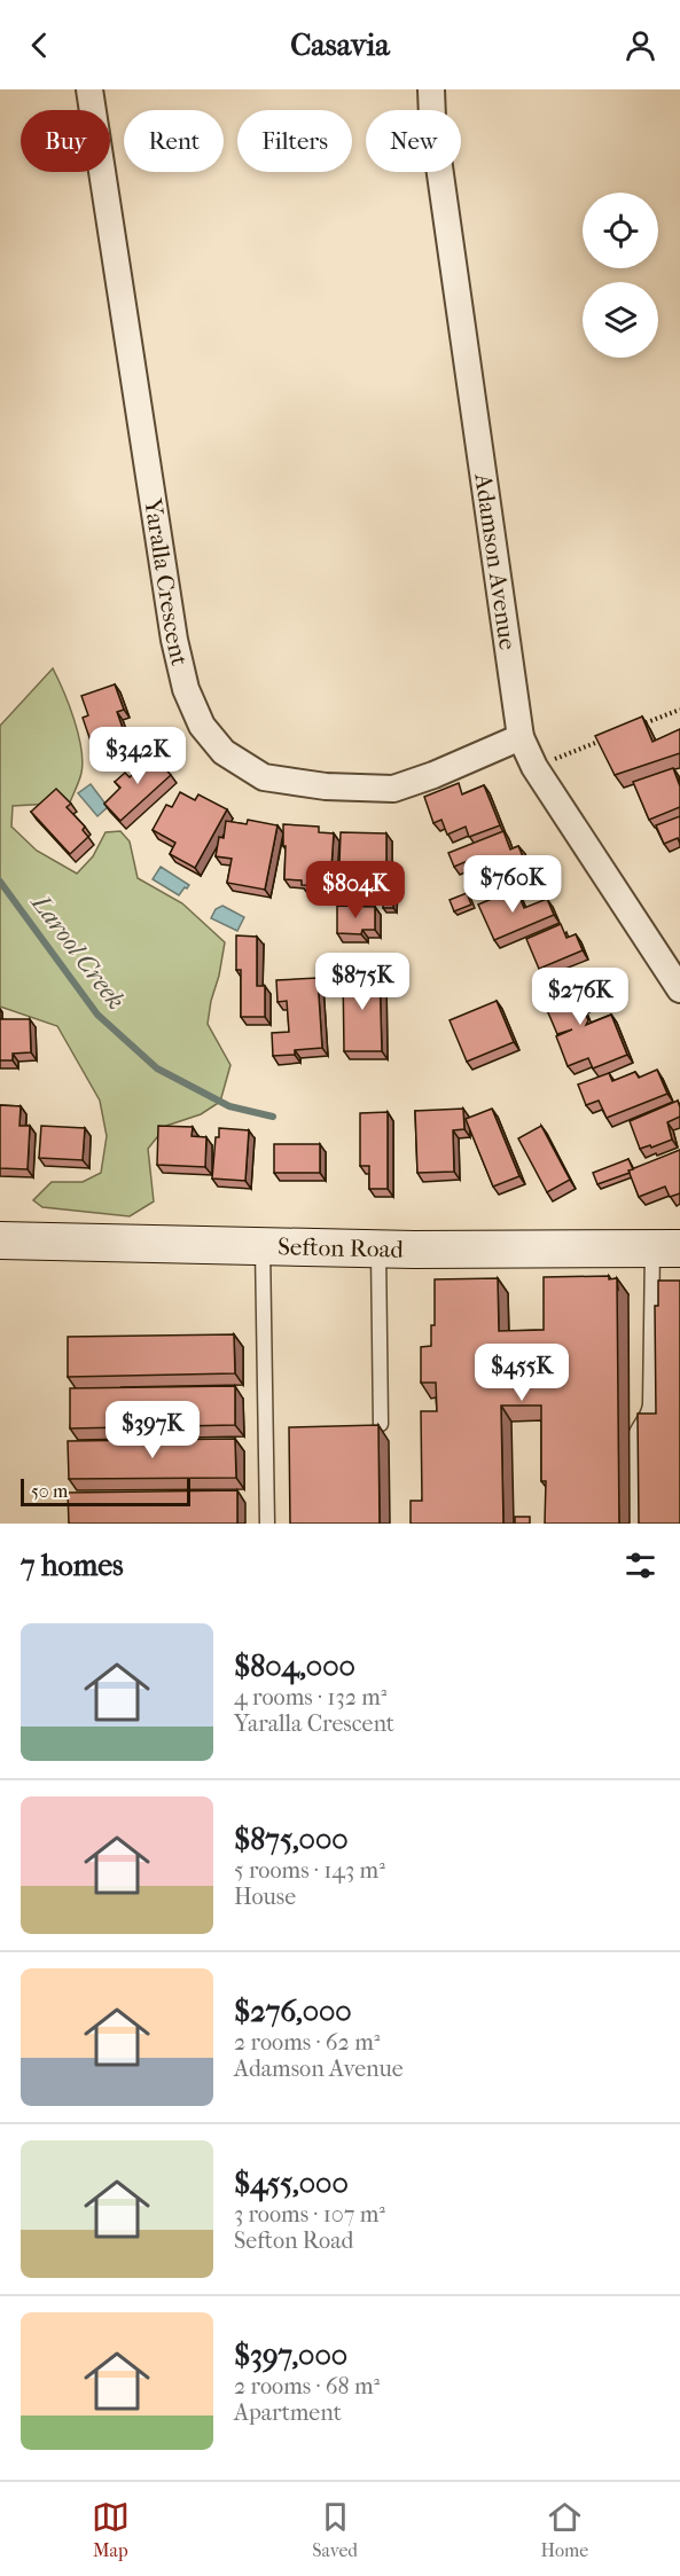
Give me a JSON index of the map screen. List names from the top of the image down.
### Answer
{
  "streets": {
    "street": ["Adamson Avenue", "Yaralla Crescent", "Sefton Road"]
  },
  "crossings": [
    ["Adamson Avenue", "Yaralla Crescent"]
  ],
  "water": ["Larool Creek"],
  "scale_bar": "50 m",
  "page": {
    "header": "Casavia",
    "chip": [
      "Buy",
      "Rent",
      "Filters",
      "New"
    ],
    "price": [
      "$342K",
      "$760K",
      "$804K",
      "$875K",
      "$276K",
      "$455K",
      "$397K"
    ],
    "scale": "50 m",
    "heading": "7 homes",
    "list": [
      {
        "name": "$804,000",
        "note": "4 rooms · 132 m² · Yaralla Crescent"
      },
      {
        "name": "$875,000",
        "note": "5 rooms · 143 m² · House"
      },
      {
        "name": "$276,000",
        "note": "2 rooms · 62 m² · Adamson Avenue"
      },
      {
        "name": "$455,000",
        "note": "3 rooms · 107 m² · Sefton Road"
      },
      {
        "name": "$397,000",
        "note": "2 rooms · 68 m² · Apartment"
      }
    ],
    "tabs": ["Map", "Saved", "Home"]
  }
}
